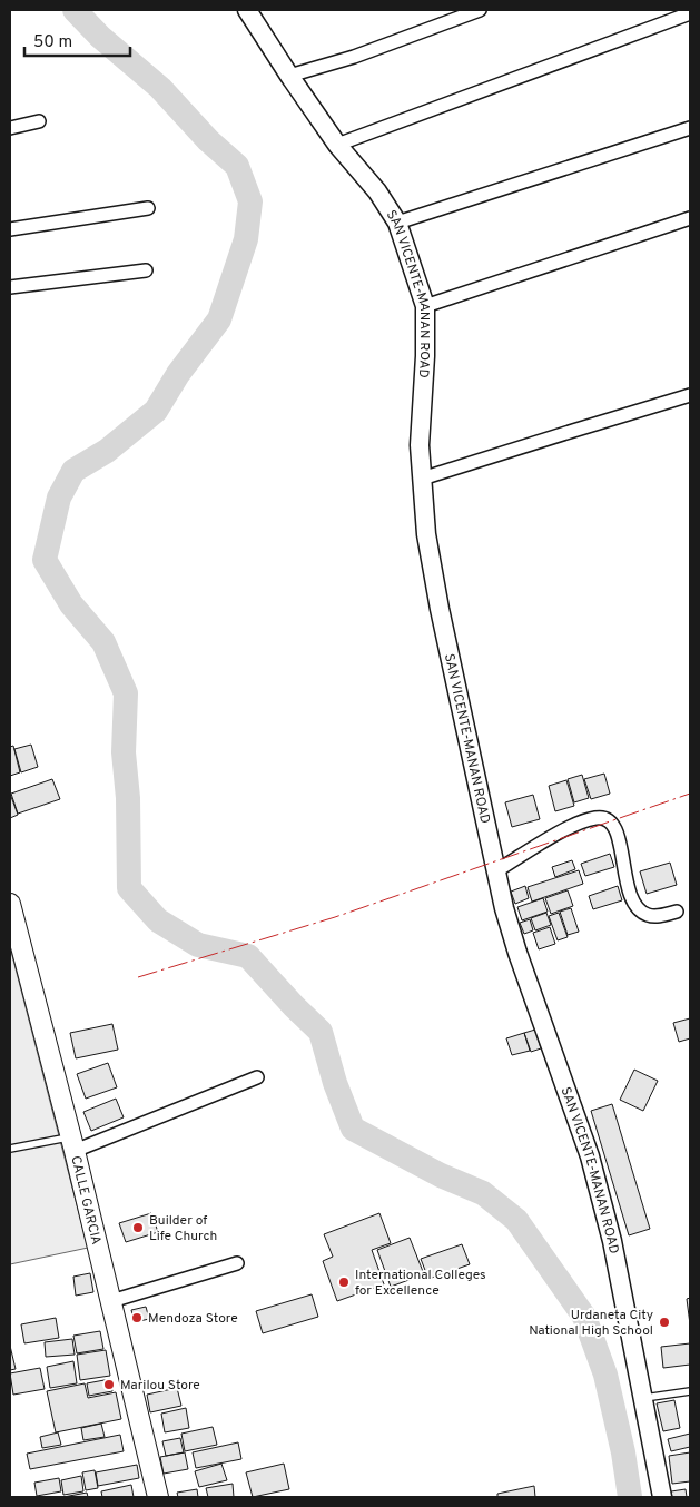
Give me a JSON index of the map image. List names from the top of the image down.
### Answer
{
  "streets": {
    "main road": ["CALLE GARCIA"],
    "street": ["SAN VICENTE-MANAN ROAD"]
  },
  "places": [
    "Builder of Life Church",
    "International Colleges for Excellence",
    "Mendoza Store",
    "Urdaneta City National High School",
    "Marilou Store"
  ],
  "scale_bar": "50 m"
}
